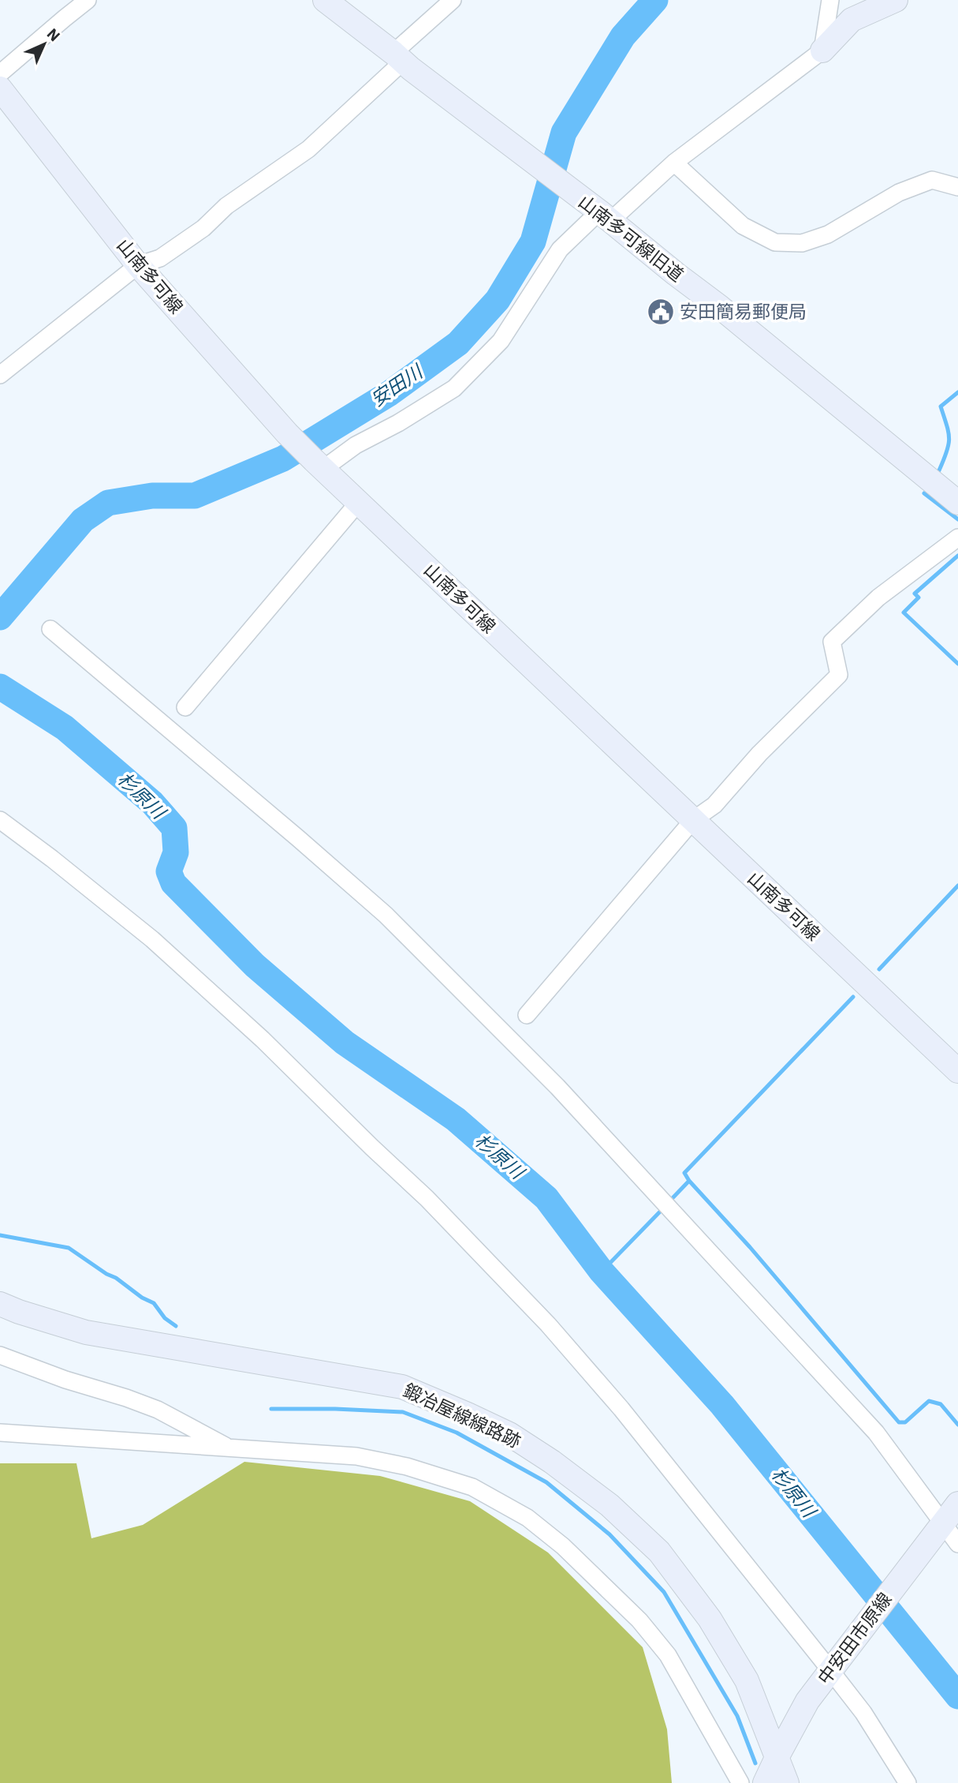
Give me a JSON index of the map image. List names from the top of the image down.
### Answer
{
  "streets": {
    "street": [
      "山南多可線旧道",
      "山南多可線",
      "鍛冶屋線線路跡",
      "中安田市原線"
    ]
  },
  "crossings": [
    ["鍛冶屋線線路跡", "中安田市原線"]
  ],
  "water": ["安田川", "杉原川"],
  "places": {
    "public building": ["安田簡易郵便局"]
  },
  "north": "top right"
}
